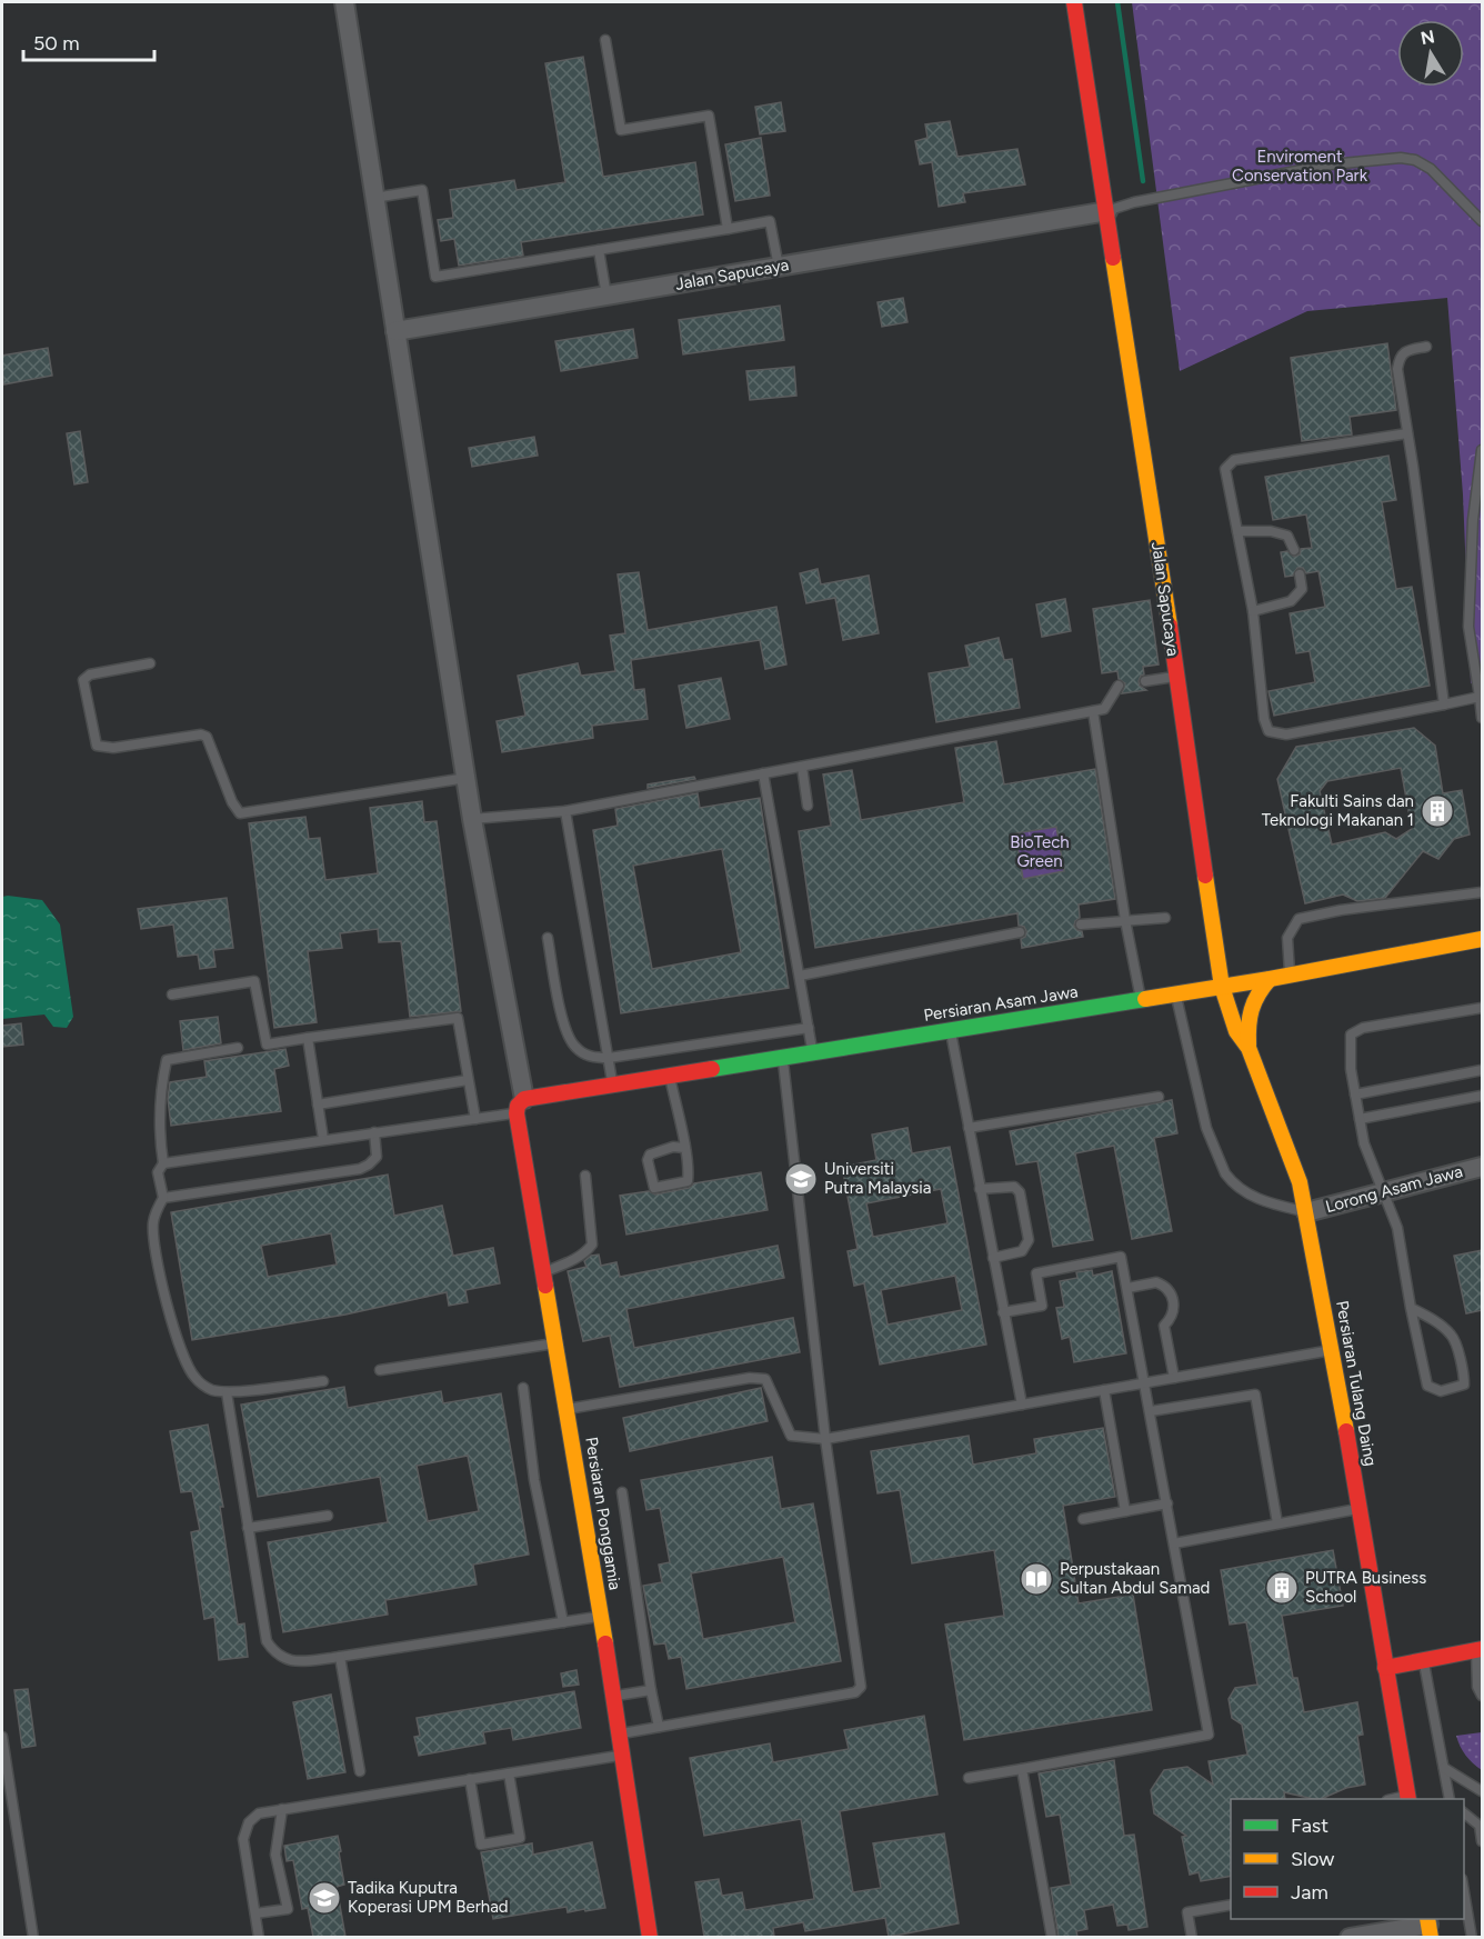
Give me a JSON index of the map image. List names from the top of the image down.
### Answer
{
  "streets": {
    "street": [
      "Jalan Sapucaya",
      "Persiaran Asam Jawa",
      "Lorong Asam Jawa",
      "Persiaran Tulang Daing",
      "Persiaran Ponggamia"
    ]
  },
  "crossings": [
    ["Jalan Sapucaya", "Persiaran Asam Jawa"],
    ["Jalan Sapucaya", "Persiaran Tulang Daing"],
    ["Persiaran Asam Jawa", "Persiaran Tulang Daing"],
    ["Persiaran Asam Jawa", "Persiaran Ponggamia"],
    ["Lorong Asam Jawa", "Persiaran Tulang Daing"]
  ],
  "parks": ["Enviroment Conservation Park", "BioTech Green"],
  "places": {
    "building": ["Fakulti Sains dan Teknologi Makanan 1", "PUTRA Business School"],
    "school or university": ["Universiti Putra Malaysia", "Tadika Kuputra Koperasi UPM Berhad"],
    "library": ["Perpustakaan Sultan Abdul Samad"]
  },
  "legend": ["Fast", "Slow", "Jam"],
  "scale_bar": "50 m",
  "north": "top"
}
